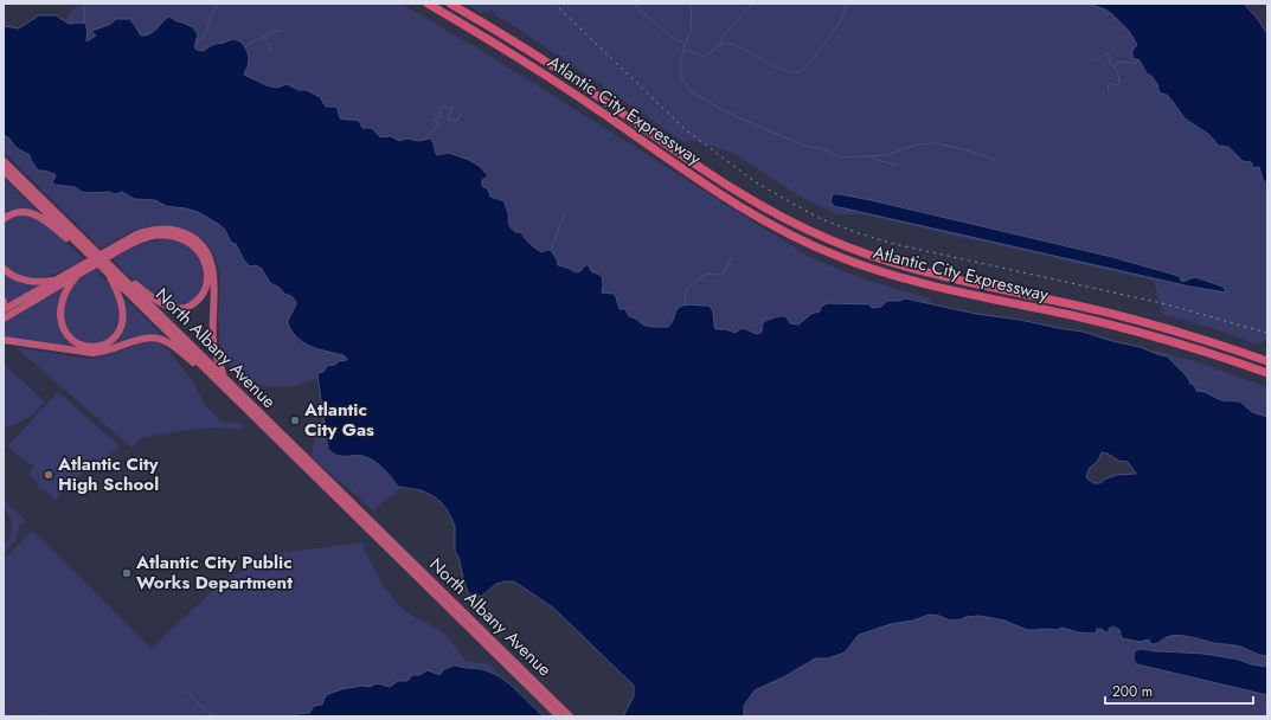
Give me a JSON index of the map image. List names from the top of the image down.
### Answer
{
  "streets": {
    "highway": ["Atlantic City Expressway", "North Albany Avenue"]
  },
  "places": ["Atlantic City Gas", "Atlantic City High School", "Atlantic City Public Works Department"],
  "scale_bar": "200 m"
}
